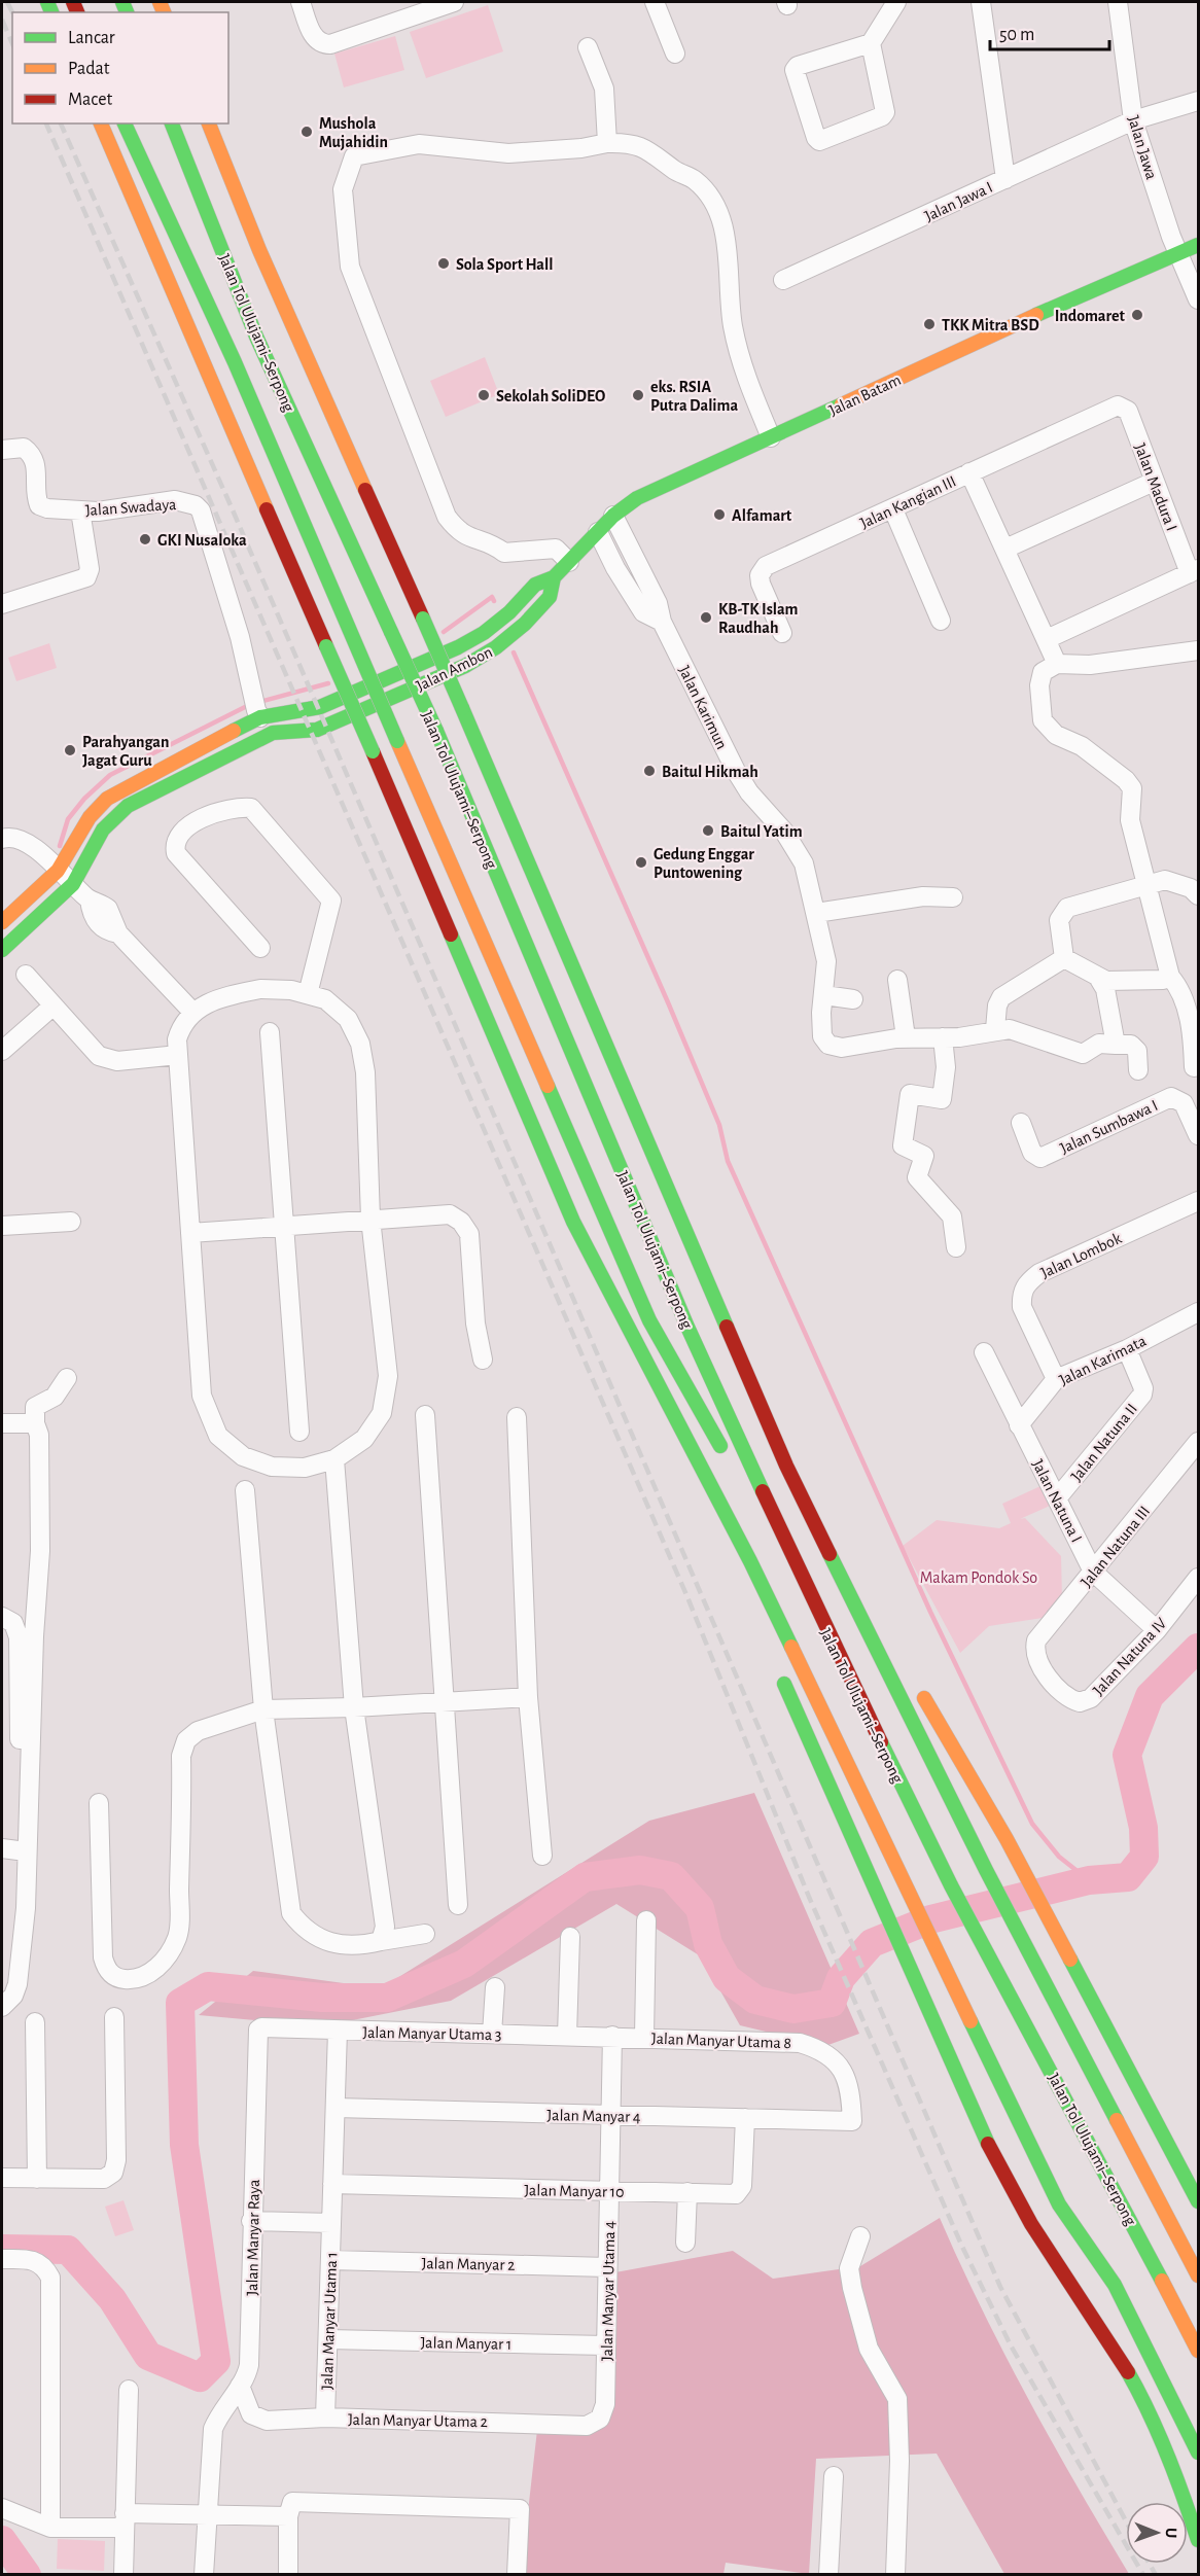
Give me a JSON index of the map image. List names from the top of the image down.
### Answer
{
  "streets": {
    "main road": ["Jalan Tol Ulujami–Serpong", "Jalan Batam", "Jalan Ambon"],
    "street": [
      "Jalan Jawa",
      "Jalan Jawa I",
      "Jalan Madura I",
      "Jalan Kangian III",
      "Jalan Swadaya",
      "Jalan Karimun",
      "Jalan Sumbawa I",
      "Jalan Lombok",
      "Jalan Karimata",
      "Jalan Natuna II",
      "Jalan Natuna I",
      "Jalan Natuna III",
      "Jalan Natuna IV",
      "Jalan Manyar Utama 3",
      "Jalan Manyar Utama 8",
      "Jalan Manyar 4",
      "Jalan Manyar 10",
      "Jalan Manyar Raya",
      "Jalan Manyar 2",
      "Jalan Manyar Utama 4",
      "Jalan Manyar Utama 1",
      "Jalan Manyar 1",
      "Jalan Manyar Utama 2"
    ]
  },
  "crossings": [
    ["Jalan Jawa", "Jalan Jawa I"],
    ["Jalan Jawa", "Jalan Batam"],
    ["Jalan Batam", "Jalan Ambon"],
    ["Jalan Batam", "Jalan Karimun"],
    ["Jalan Madura I", "Jalan Kangian III"],
    ["Jalan Swadaya", "Jalan Ambon"],
    ["Jalan Lombok", "Jalan Karimata"],
    ["Jalan Karimata", "Jalan Natuna II"],
    ["Jalan Karimata", "Jalan Natuna I"],
    ["Jalan Natuna II", "Jalan Natuna I"],
    ["Jalan Natuna I", "Jalan Natuna III"],
    ["Jalan Natuna I", "Jalan Natuna IV"],
    ["Jalan Natuna III", "Jalan Natuna IV"],
    ["Jalan Manyar Utama 3", "Jalan Manyar Utama 8"],
    ["Jalan Manyar Utama 3", "Jalan Manyar Raya"],
    ["Jalan Manyar Utama 3", "Jalan Manyar Utama 4"],
    ["Jalan Manyar Utama 3", "Jalan Manyar Utama 1"],
    ["Jalan Manyar Utama 8", "Jalan Manyar 4"],
    ["Jalan Manyar Utama 8", "Jalan Manyar Utama 4"],
    ["Jalan Manyar 4", "Jalan Manyar 10"],
    ["Jalan Manyar 4", "Jalan Manyar Utama 4"],
    ["Jalan Manyar 4", "Jalan Manyar Utama 1"],
    ["Jalan Manyar 10", "Jalan Manyar Utama 4"],
    ["Jalan Manyar 10", "Jalan Manyar Utama 1"],
    ["Jalan Manyar Raya", "Jalan Manyar Utama 2"],
    ["Jalan Manyar 2", "Jalan Manyar Utama 4"],
    ["Jalan Manyar 2", "Jalan Manyar Utama 1"],
    ["Jalan Manyar Utama 4", "Jalan Manyar 1"],
    ["Jalan Manyar Utama 4", "Jalan Manyar Utama 2"],
    ["Jalan Manyar Utama 1", "Jalan Manyar 1"],
    ["Jalan Manyar Utama 1", "Jalan Manyar Utama 2"]
  ],
  "parks": ["Makam Pondok So"],
  "places": [
    "Mushola Mujahidin",
    "Sola Sport Hall",
    "Indomaret",
    "TKK Mitra BSD",
    "Sekolah SoliDEO",
    "eks. RSIA Putra Dalima",
    "Alfamart",
    "GKI Nusaloka",
    "KB-TK Islam Raudhah",
    "Parahyangan Jagat Guru",
    "Baitul Hikmah",
    "Baitul Yatim",
    "Gedung Enggar Puntowening"
  ],
  "legend": ["Lancar", "Padat", "Macet"],
  "scale_bar": "50 m",
  "north": "right"
}
